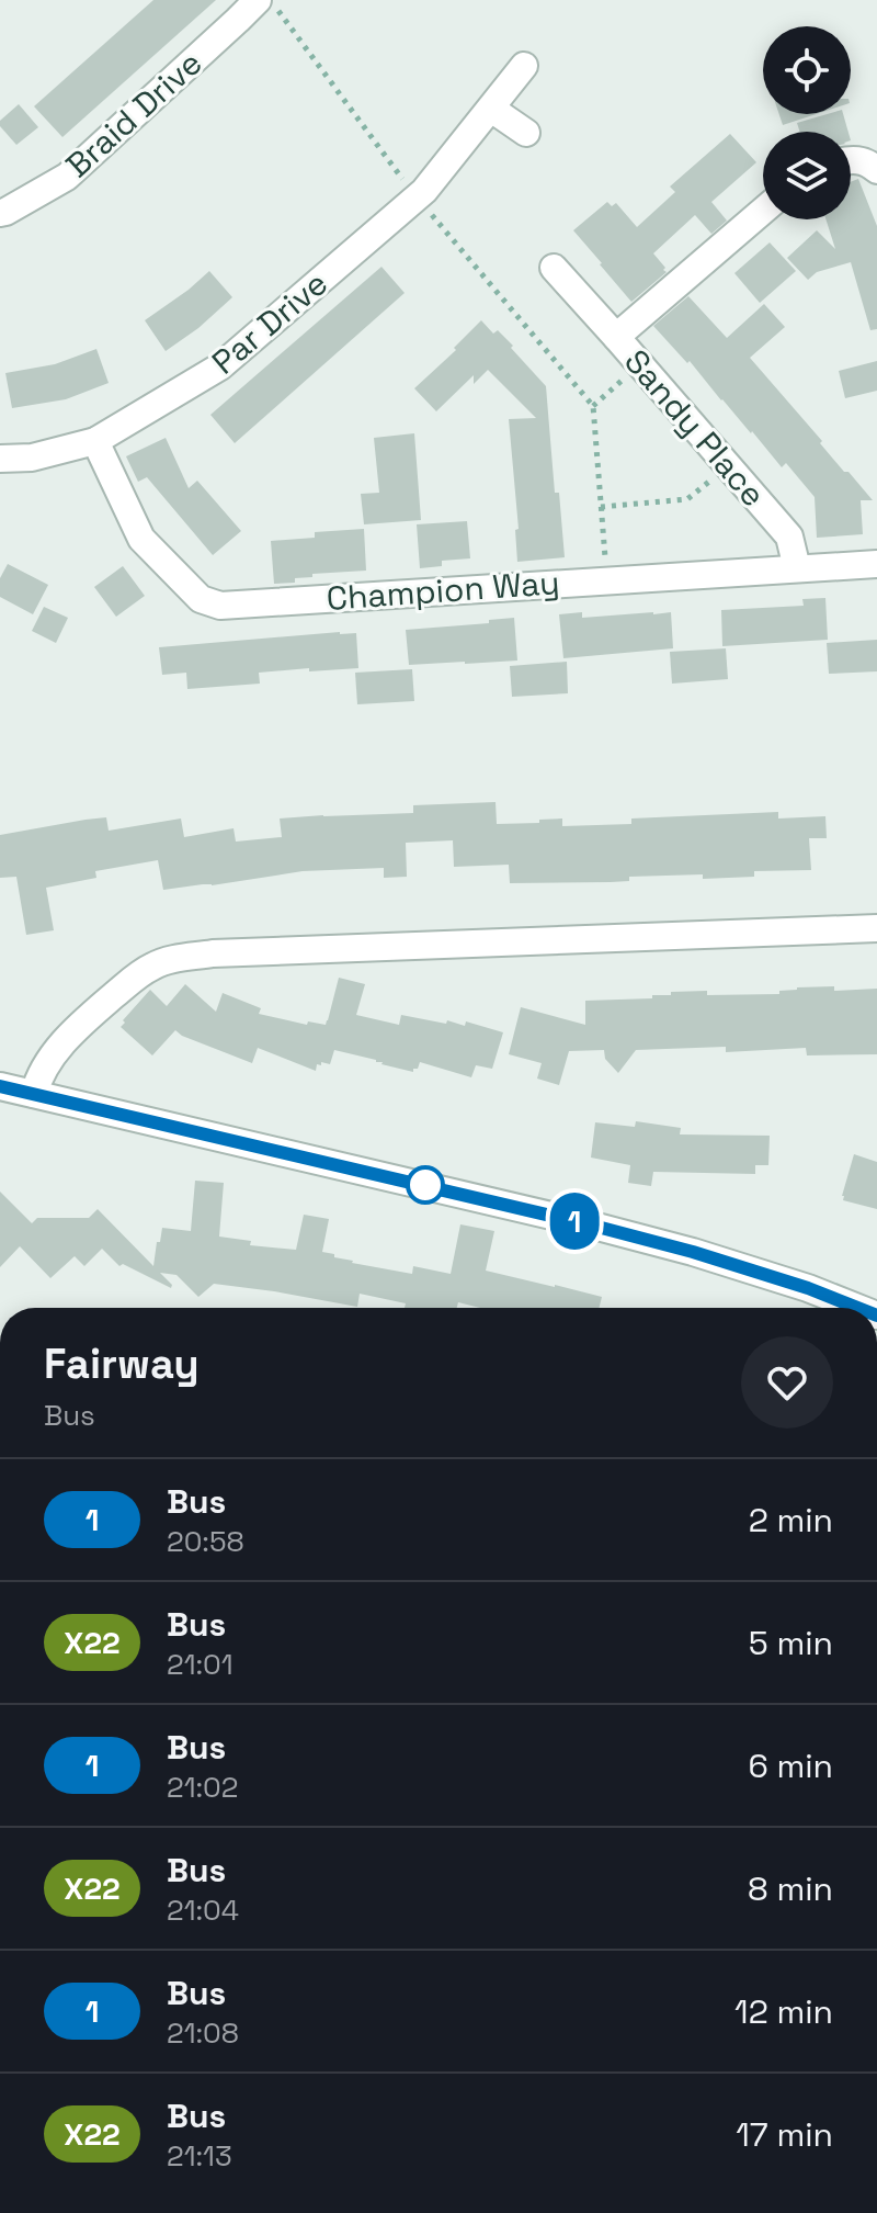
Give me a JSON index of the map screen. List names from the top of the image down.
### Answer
{
  "streets": {
    "street": [
      "Braid Drive",
      "Par Drive",
      "Sandy Place",
      "Champion Way"
    ]
  },
  "crossings": [
    ["Par Drive", "Champion Way"],
    ["Sandy Place", "Champion Way"]
  ],
  "lines": ["bus line 1"],
  "page": {
    "on_map": "1",
    "heading": ["Fairway", "Bus"],
    "list": [
      {
        "mark": "1",
        "name": "Bus",
        "note": "20:58",
        "value": "2 min"
      },
      {
        "mark": "X22",
        "name": "Bus",
        "note": "21:01",
        "value": "5 min"
      },
      {
        "mark": "1",
        "name": "Bus",
        "note": "21:02",
        "value": "6 min"
      },
      {
        "mark": "X22",
        "name": "Bus",
        "note": "21:04",
        "value": "8 min"
      },
      {
        "mark": "1",
        "name": "Bus",
        "note": "21:08",
        "value": "12 min"
      },
      {
        "mark": "X22",
        "name": "Bus",
        "note": "21:13",
        "value": "17 min"
      }
    ]
  }
}
